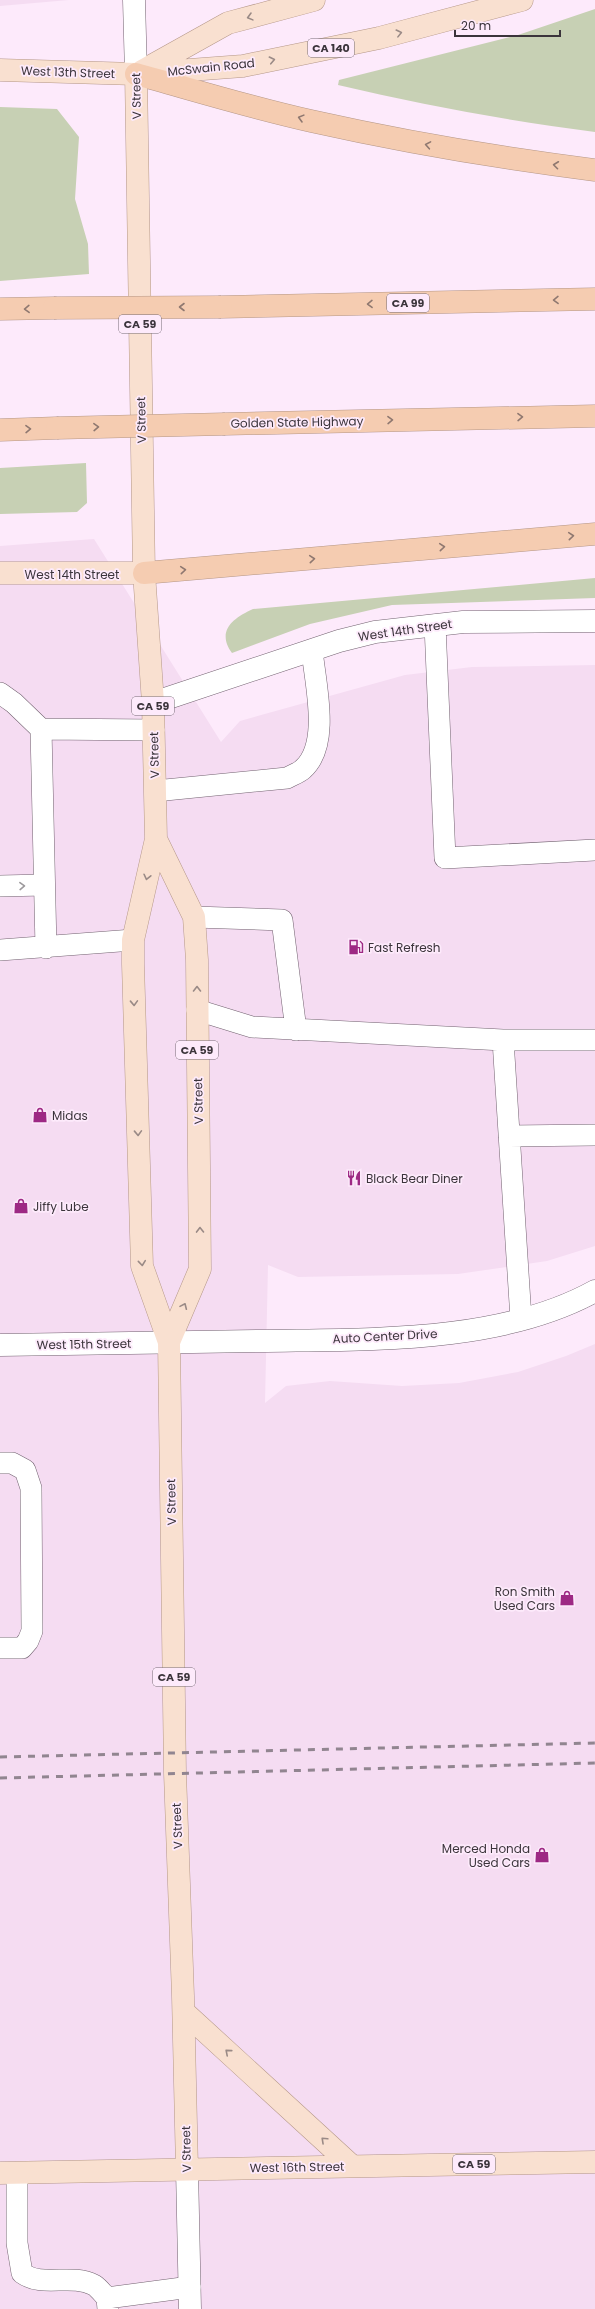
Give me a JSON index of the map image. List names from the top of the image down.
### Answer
{
  "streets": {
    "highway": ["CA 99", "Golden State Highway"],
    "main road": [
      "CA 140",
      "McSwain Road",
      "West 13th Street",
      "V Street",
      "CA 59",
      "West 14th Street",
      "West 16th Street"
    ],
    "street": ["Auto Center Drive", "West 15th Street"]
  },
  "crossings": [
    ["McSwain Road", "West 13th Street"],
    ["McSwain Road", "V Street"],
    ["West 13th Street", "V Street"],
    ["V Street", "West 14th Street"],
    ["V Street", "Auto Center Drive"],
    ["V Street", "West 15th Street"],
    ["V Street", "West 16th Street"],
    ["Auto Center Drive", "West 15th Street"]
  ],
  "places": {
    "fuel station": ["Fast Refresh"],
    "shop": [
      "Midas",
      "Jiffy Lube",
      "Ron Smith Used Cars",
      "Merced Honda Used Cars"
    ],
    "restaurant": ["Black Bear Diner"]
  },
  "scale_bar": "20 m"
}
